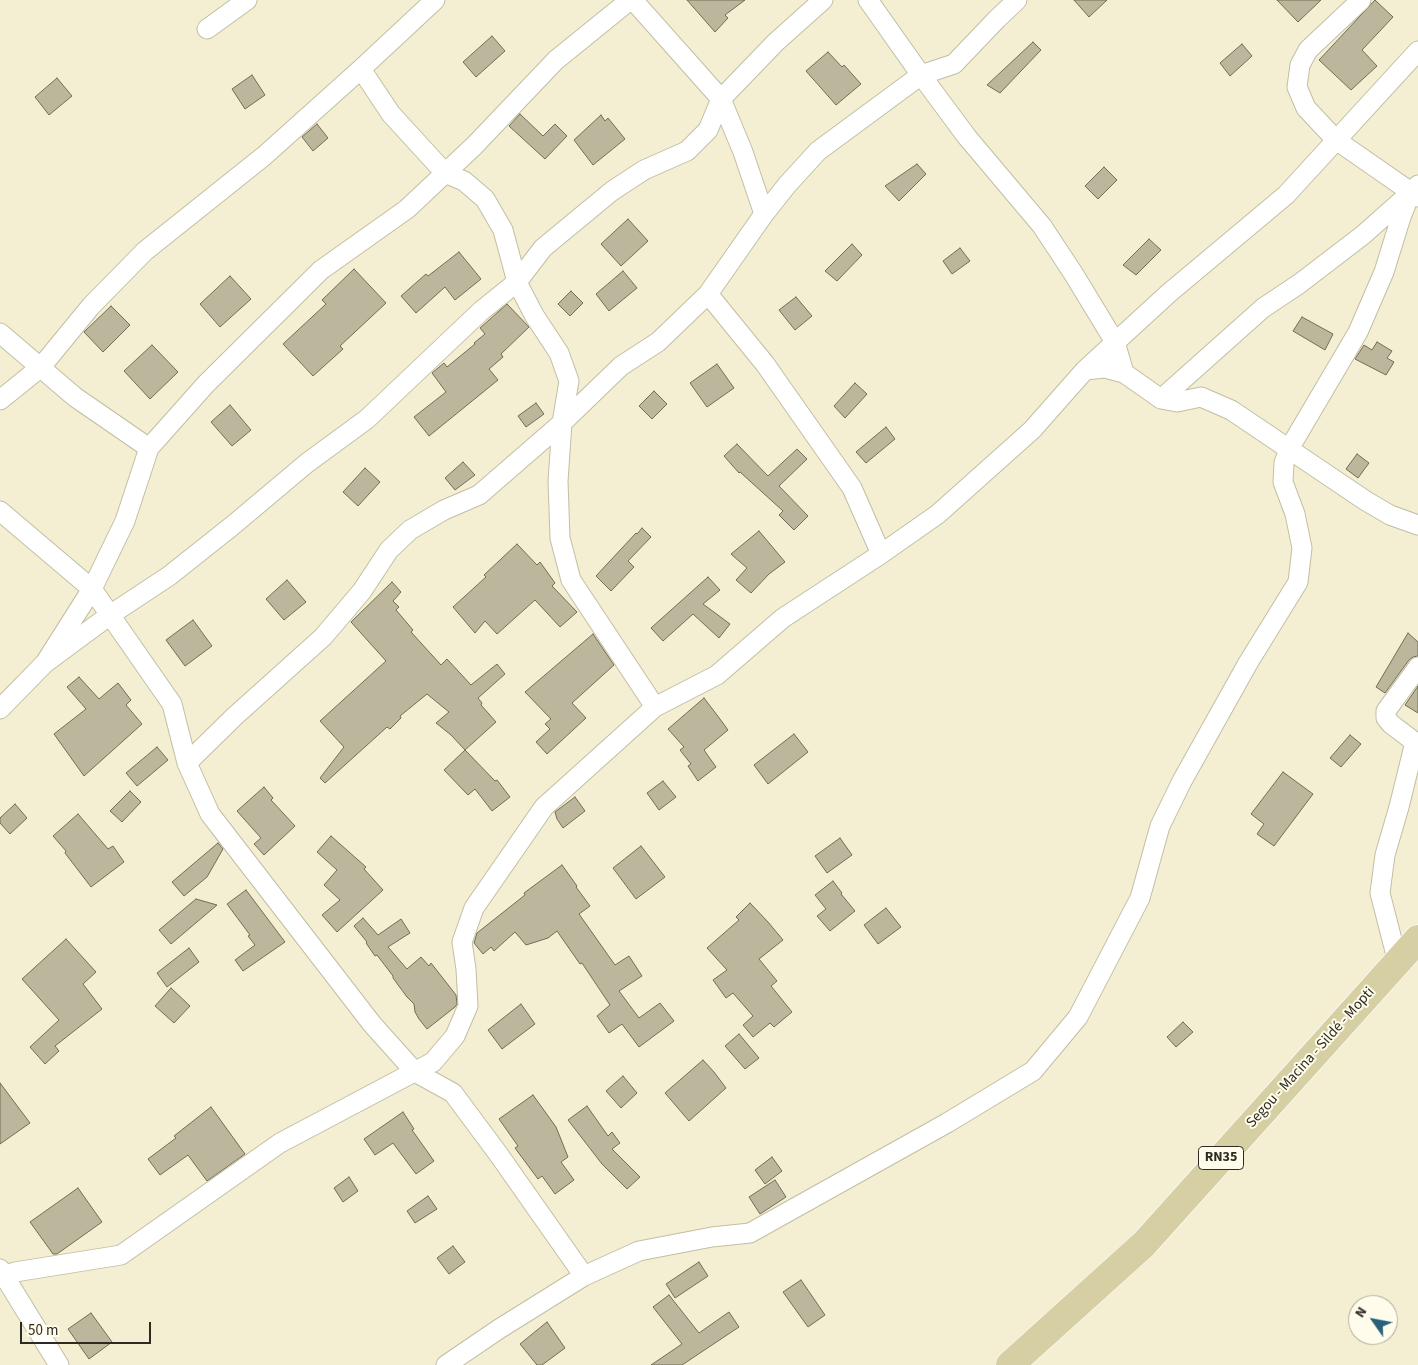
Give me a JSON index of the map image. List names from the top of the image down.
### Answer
{
  "streets": {
    "main road": ["Segou - Macina - Sildé - Mopti", "RN35"]
  },
  "scale_bar": "50 m",
  "north": "top left"
}
